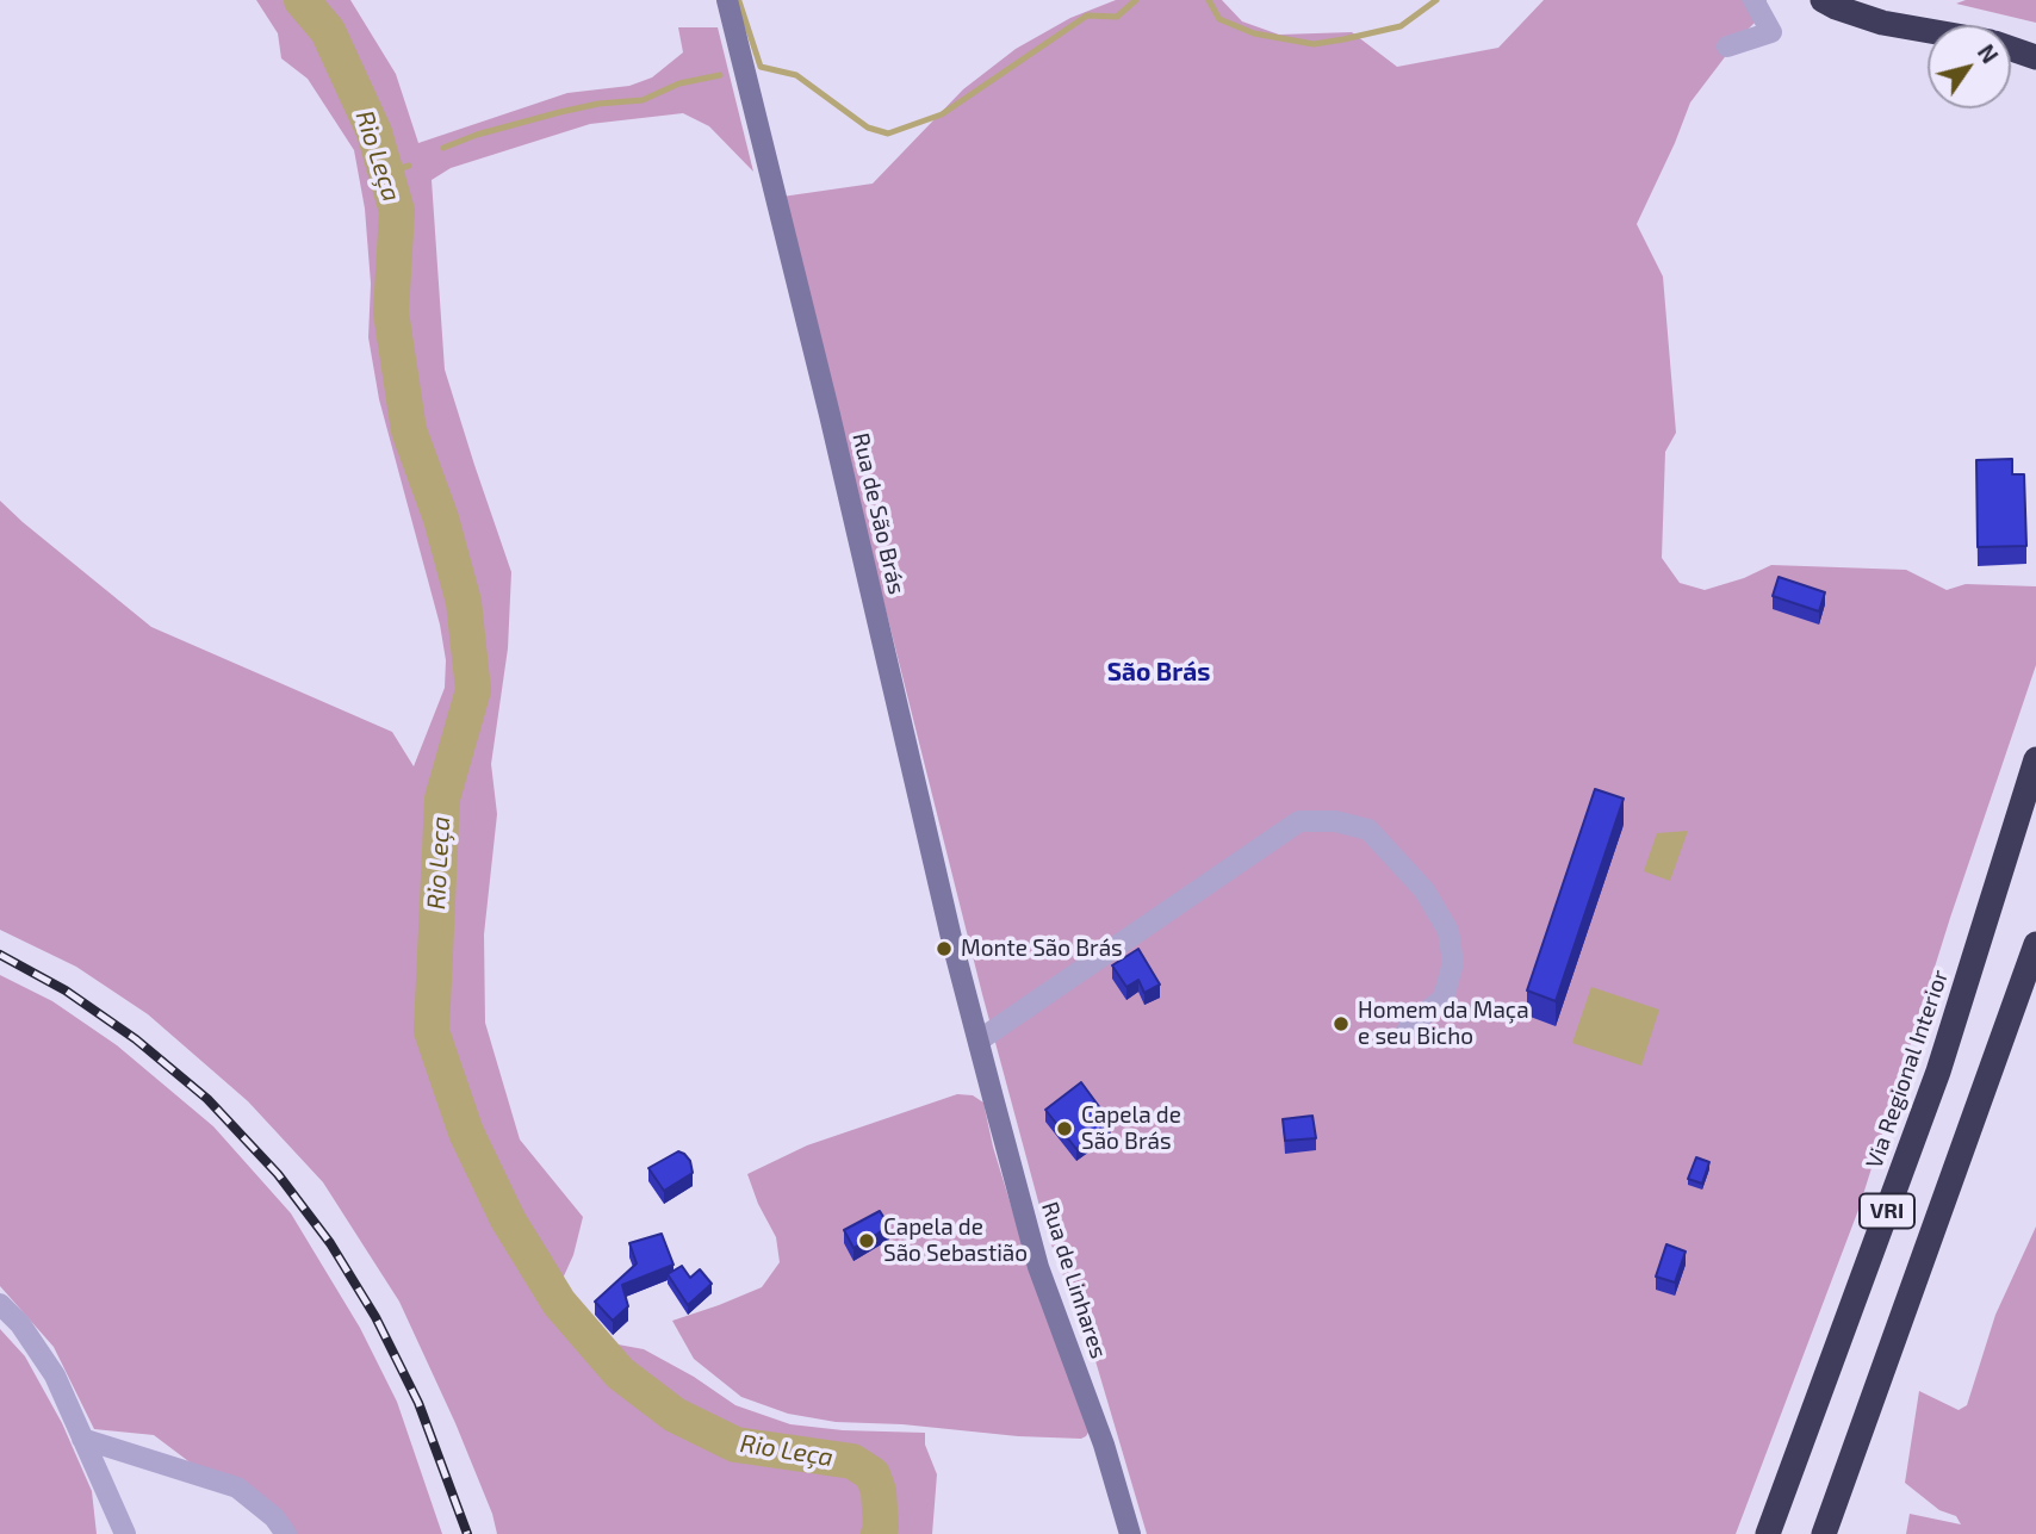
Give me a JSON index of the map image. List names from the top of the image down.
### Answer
{
  "streets": {
    "highway": ["Via Regional Interior", "VRI"],
    "main road": ["Rua de São Brás", "Rua de Linhares"]
  },
  "crossings": [
    ["Rua de São Brás", "Rua de Linhares"]
  ],
  "districts": ["São Brás"],
  "water": ["Rio Leça"],
  "places": [
    "Monte São Brás",
    "Homem da Maça e seu Bicho",
    "Capela de São Brás",
    "Capela de São Sebastião"
  ],
  "north": "top right"
}
